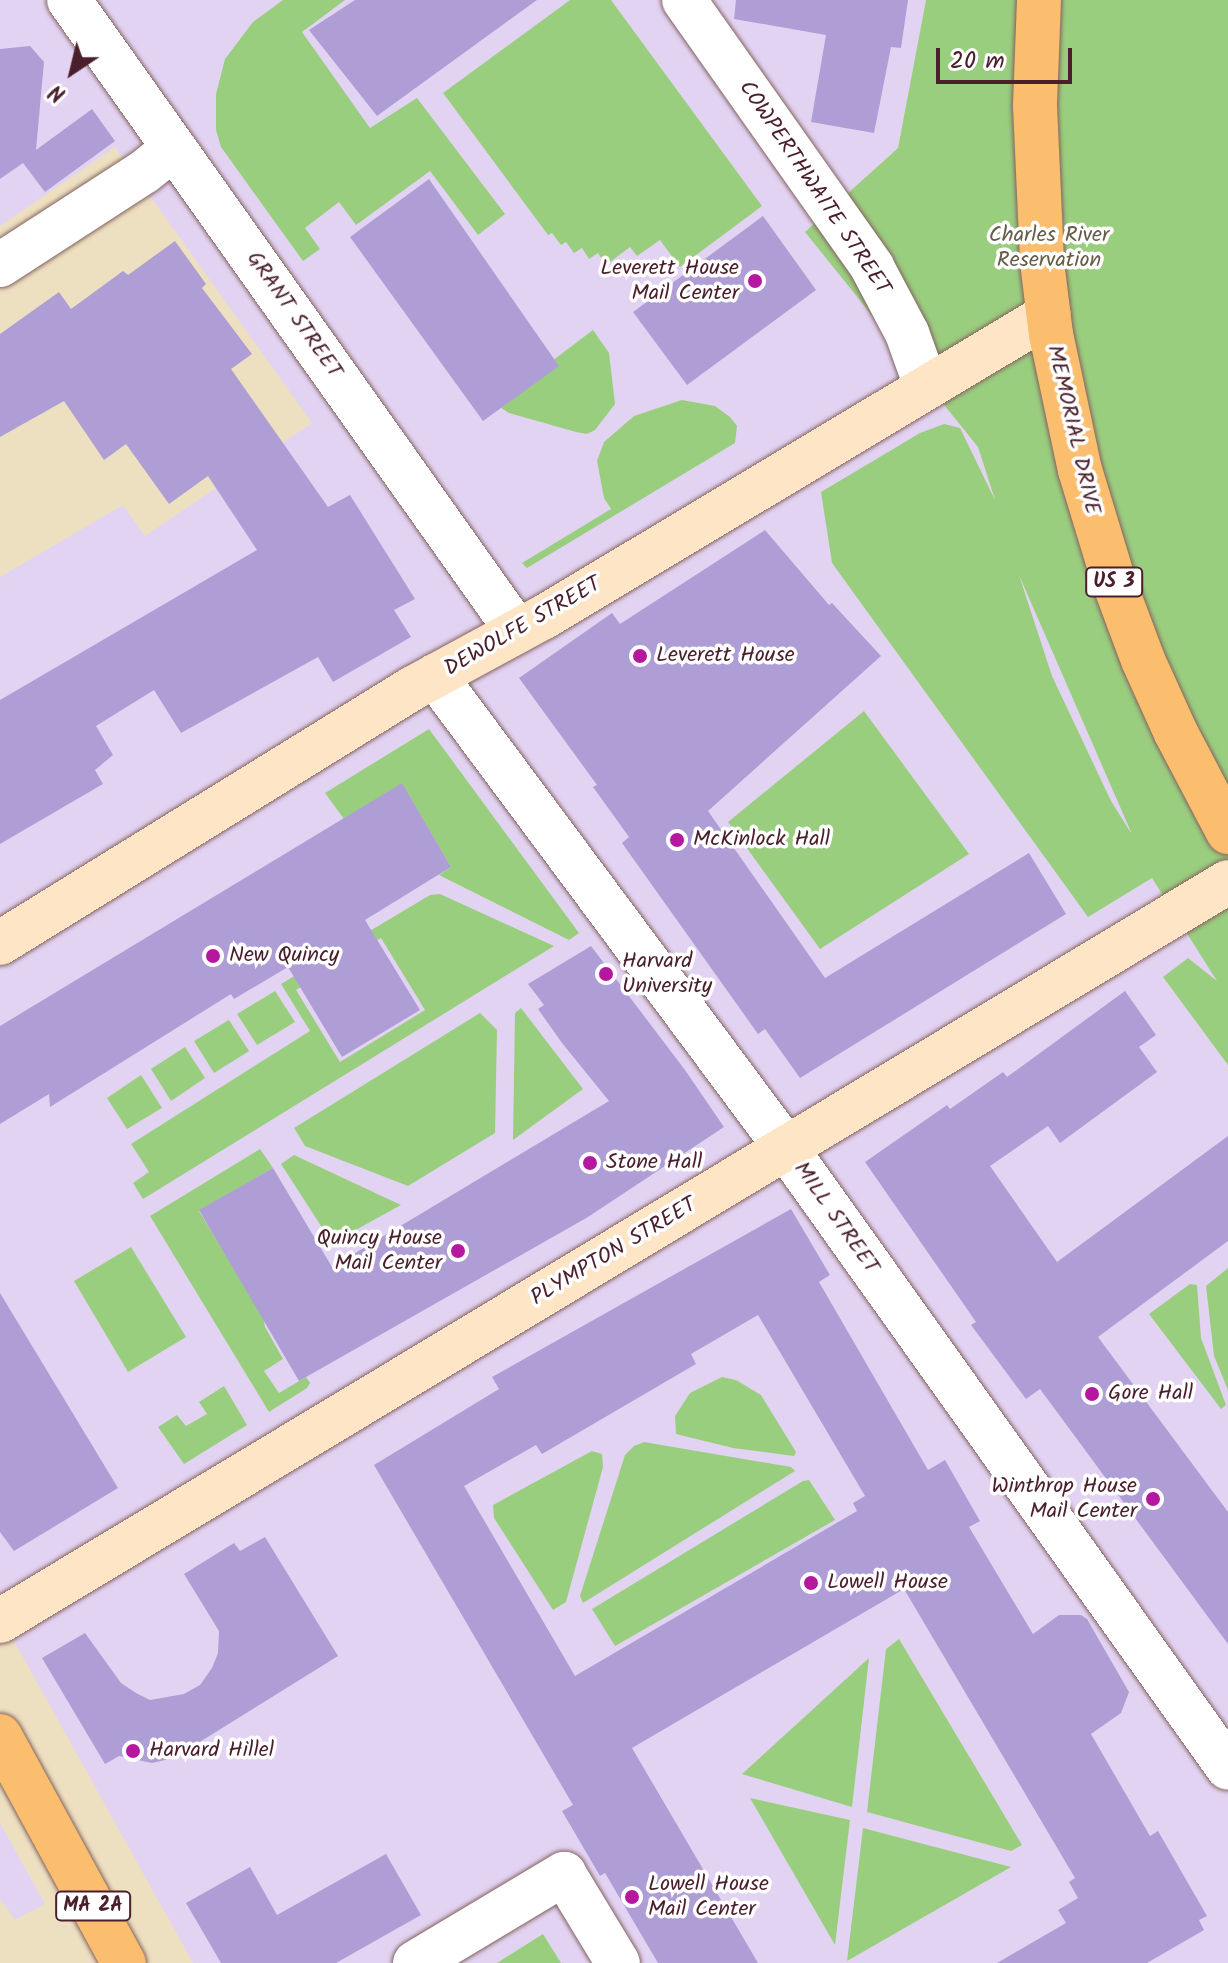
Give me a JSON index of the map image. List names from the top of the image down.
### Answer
{
  "streets": {
    "main road": ["MEMORIAL DRIVE", "US 3", "MA 2A"],
    "street": [
      "COWPERTHWAITE STREET",
      "GRANT STREET",
      "DEWOLFE STREET",
      "MILL STREET",
      "PLYMPTON STREET"
    ]
  },
  "crossings": [
    ["COWPERTHWAITE STREET", "DEWOLFE STREET"],
    ["GRANT STREET", "DEWOLFE STREET"],
    ["MEMORIAL DRIVE", "DEWOLFE STREET"],
    ["DEWOLFE STREET", "MILL STREET"],
    ["MILL STREET", "PLYMPTON STREET"]
  ],
  "parks": ["Charles River Reservation"],
  "places": [
    "Leverett House Mail Center",
    "Leverett House",
    "McKinlock Hall",
    "New Quincy",
    "Harvard University",
    "Stone Hall",
    "Quincy House Mail Center",
    "Gore Hall",
    "Winthrop House Mail Center",
    "Lowell House",
    "Harvard Hillel",
    "Lowell House Mail Center"
  ],
  "scale_bar": "20 m",
  "north": "bottom left"
}
